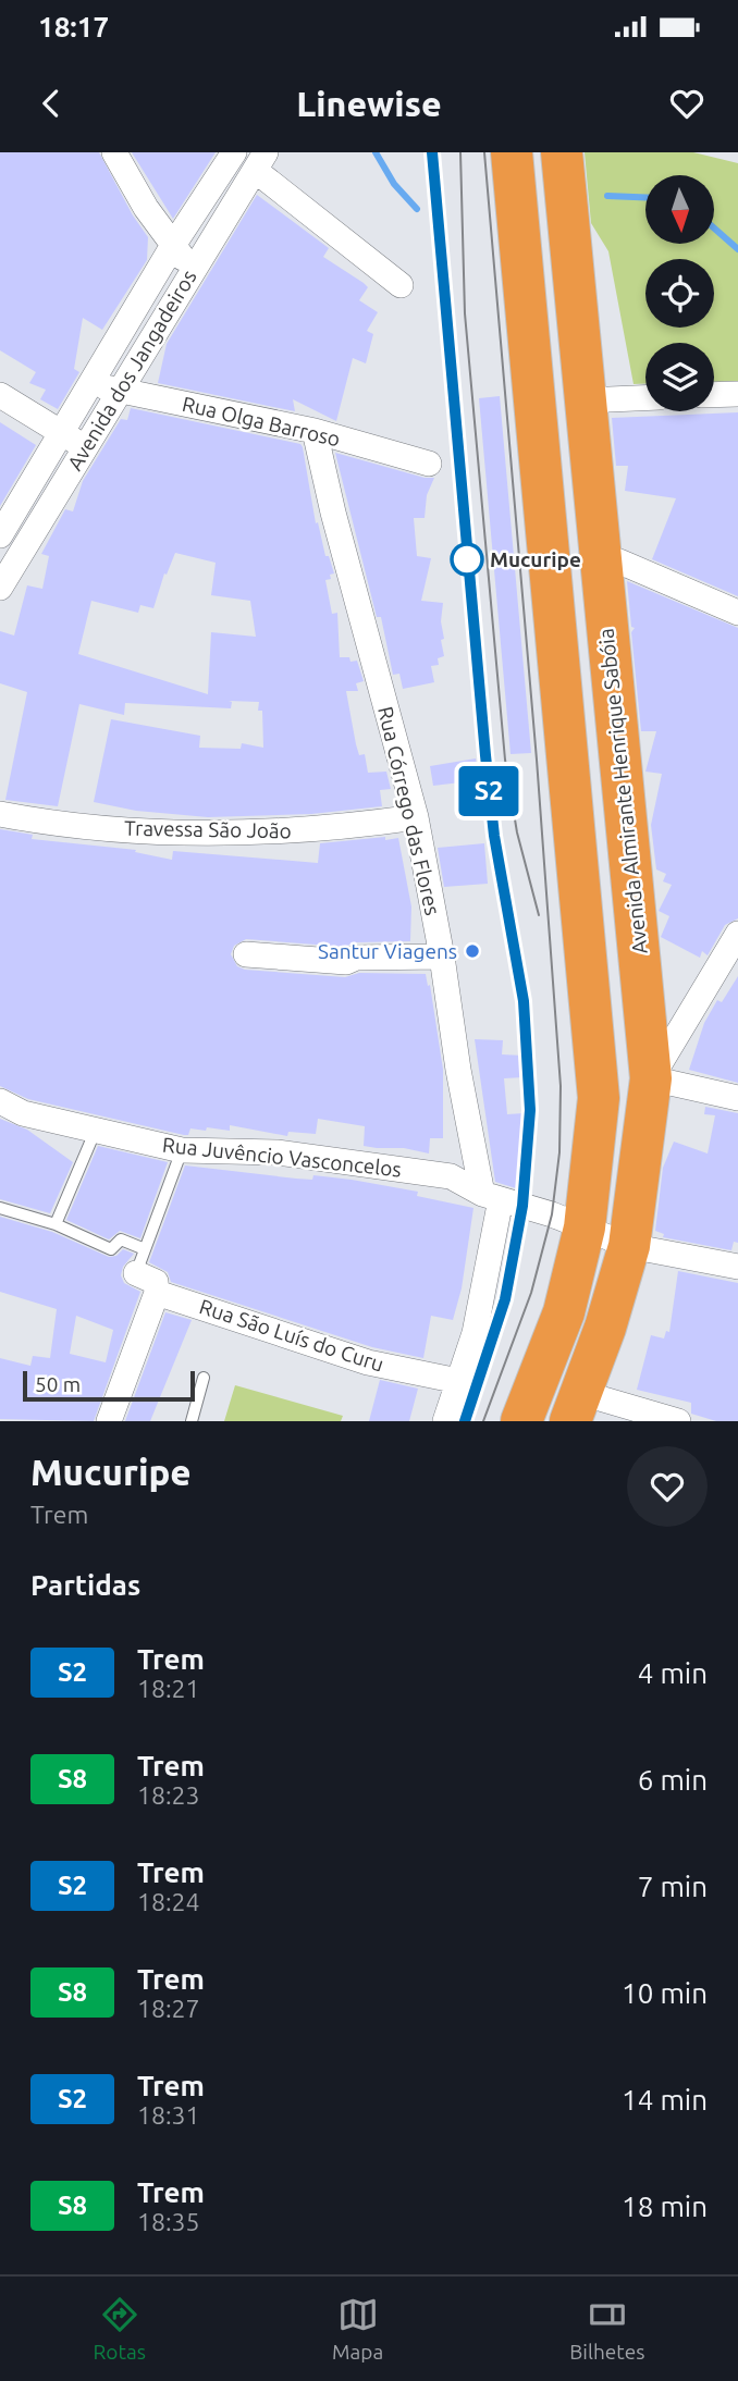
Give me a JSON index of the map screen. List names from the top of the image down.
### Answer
{
  "streets": {
    "highway": ["Avenida Almirante Henrique Sabóia"],
    "street": [
      "Avenida dos Jangadeiros",
      "Rua Olga Barroso",
      "Rua Córrego das Flores",
      "Travessa São João",
      "Rua Juvêncio Vasconcelos",
      "Rua São Luís do Curu"
    ]
  },
  "crossings": [
    ["Avenida dos Jangadeiros", "Rua Olga Barroso"],
    ["Rua Olga Barroso", "Rua Córrego das Flores"],
    ["Avenida Almirante Henrique Sabóia", "Rua Juvêncio Vasconcelos"],
    ["Rua Córrego das Flores", "Travessa São João"],
    ["Rua Córrego das Flores", "Rua Juvêncio Vasconcelos"]
  ],
  "places": ["Mucuripe", "Santur Viagens"],
  "scale_bar": "50 m",
  "north": "bottom",
  "page": {
    "status": "18:17",
    "header": "Linewise",
    "on_map": "S2",
    "scale": "50 m",
    "heading": [
      ["Mucuripe", "Trem"],
      "Partidas"
    ],
    "list": [
      {
        "mark": "S2",
        "name": "Trem",
        "note": "18:21",
        "value": "4 min"
      },
      {
        "mark": "S8",
        "name": "Trem",
        "note": "18:23",
        "value": "6 min"
      },
      {
        "mark": "S2",
        "name": "Trem",
        "note": "18:24",
        "value": "7 min"
      },
      {
        "mark": "S8",
        "name": "Trem",
        "note": "18:27",
        "value": "10 min"
      },
      {
        "mark": "S2",
        "name": "Trem",
        "note": "18:31",
        "value": "14 min"
      },
      {
        "mark": "S8",
        "name": "Trem",
        "note": "18:35",
        "value": "18 min"
      }
    ],
    "tabs": ["Rotas", "Mapa", "Bilhetes"]
  }
}
